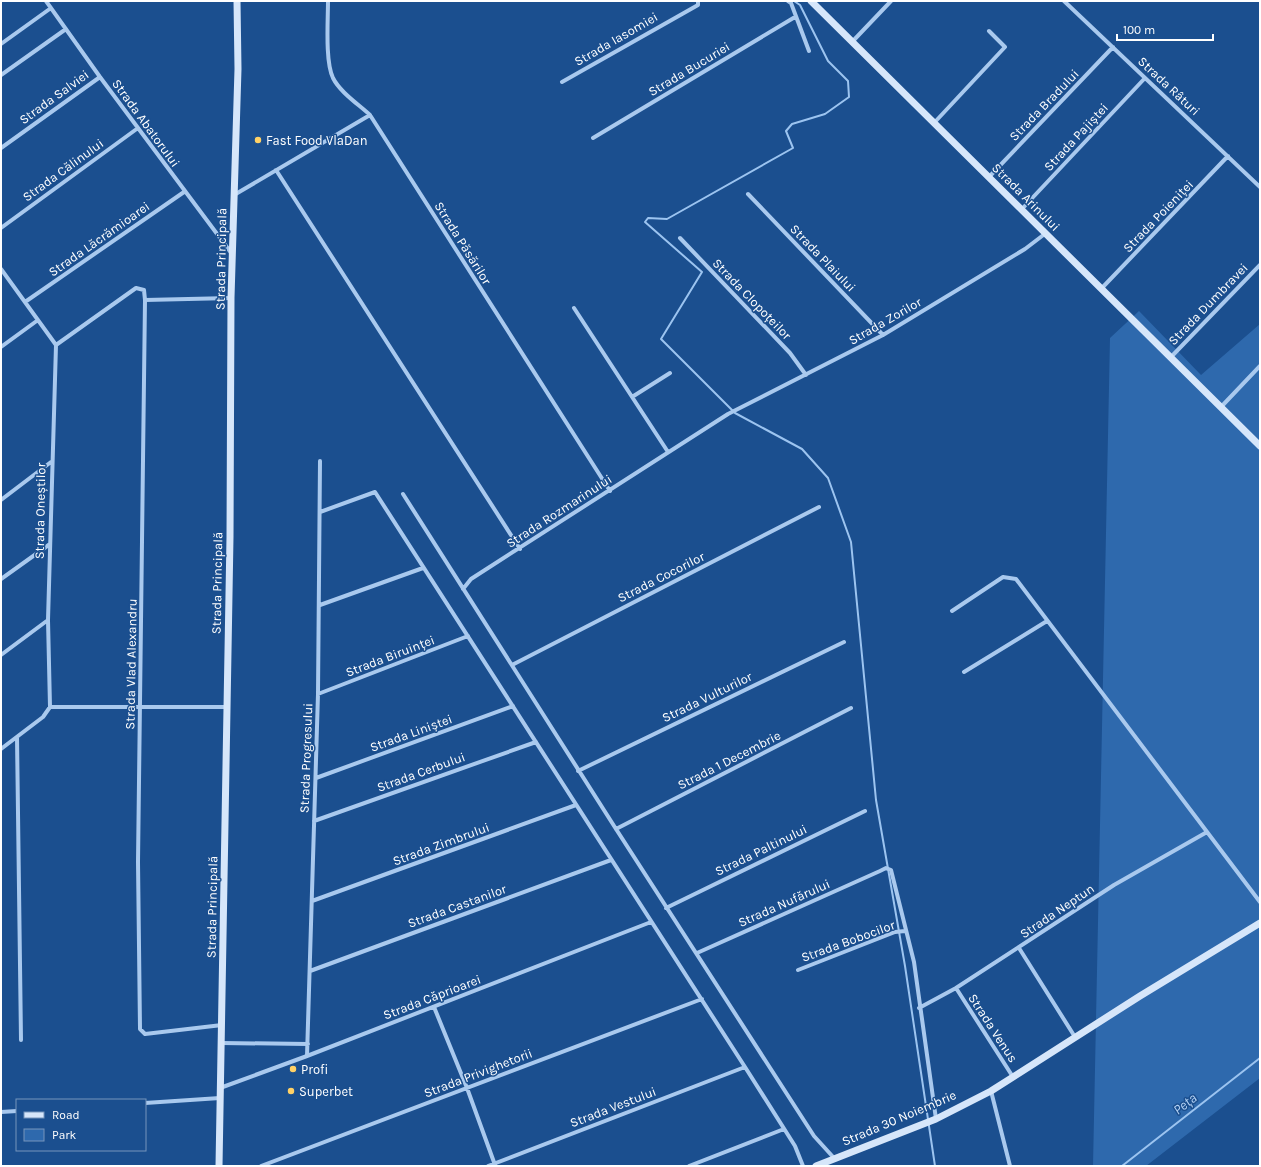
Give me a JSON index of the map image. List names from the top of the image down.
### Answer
{
  "streets": {
    "main road": ["Strada Arinului", "Strada Principală", "Strada 30 Noiembrie"],
    "street": [
      "Strada Iasomiei",
      "Strada Bucuriei",
      "Strada Râturi",
      "Strada Salviei",
      "Strada Bradului",
      "Strada Abatorului",
      "Strada Pajiștei",
      "Strada Călinului",
      "Strada Poieniței",
      "Strada Lăcrămioarei",
      "Strada Păsărilor",
      "Strada Plaiului",
      "Strada Clopoțeilor",
      "Strada Dumbravei",
      "Strada Zorilor",
      "Strada Oneștilor",
      "Strada Rozmarinului",
      "Strada Cocorilor",
      "Strada Biruinței",
      "Strada Vlad Alexandru",
      "Strada Vulturilor",
      "Strada Liniștei",
      "Strada Progresului",
      "Strada 1 Decembrie",
      "Strada Cerbului",
      "Strada Zimbrului",
      "Strada Paltinului",
      "Strada Nufărului",
      "Strada Castanilor",
      "Strada Neptun",
      "Strada Bobocilor",
      "Strada Căprioarei",
      "Strada Venus",
      "Strada Privighetorii",
      "Strada Vestului"
    ]
  },
  "crossings": [
    ["Strada Râturi", "Strada Bradului"],
    ["Strada Râturi", "Strada Pajiștei"],
    ["Strada Râturi", "Strada Poieniței"],
    ["Strada Salviei", "Strada Abatorului"],
    ["Strada Bradului", "Strada Arinului"],
    ["Strada Abatorului", "Strada Călinului"],
    ["Strada Abatorului", "Strada Lăcrămioarei"],
    ["Strada Abatorului", "Strada Principală"],
    ["Strada Pajiștei", "Strada Arinului"],
    ["Strada Arinului", "Strada Poieniței"],
    ["Strada Arinului", "Strada Dumbravei"],
    ["Strada Arinului", "Strada Zorilor"],
    ["Strada Păsărilor", "Strada Rozmarinului"],
    ["Strada Plaiului", "Strada Zorilor"],
    ["Strada Principală", "Strada Vlad Alexandru"],
    ["Strada Principală", "Strada Căprioarei"],
    ["Strada Clopoțeilor", "Strada Zorilor"],
    ["Strada Zorilor", "Strada Rozmarinului"],
    ["Strada Biruinței", "Strada Progresului"],
    ["Strada Liniștei", "Strada Progresului"],
    ["Strada Progresului", "Strada Cerbului"],
    ["Strada Progresului", "Strada Zimbrului"],
    ["Strada Progresului", "Strada Castanilor"],
    ["Strada Progresului", "Strada Căprioarei"],
    ["Strada Nufărului", "Strada Bobocilor"],
    ["Strada Neptun", "Strada Venus"],
    ["Strada Venus", "Strada 30 Noiembrie"]
  ],
  "water": ["Peța"],
  "places": ["Fast Food VlaDan", "Profi", "Superbet"],
  "legend": ["Road", "Park"],
  "scale_bar": "100 m"
}
